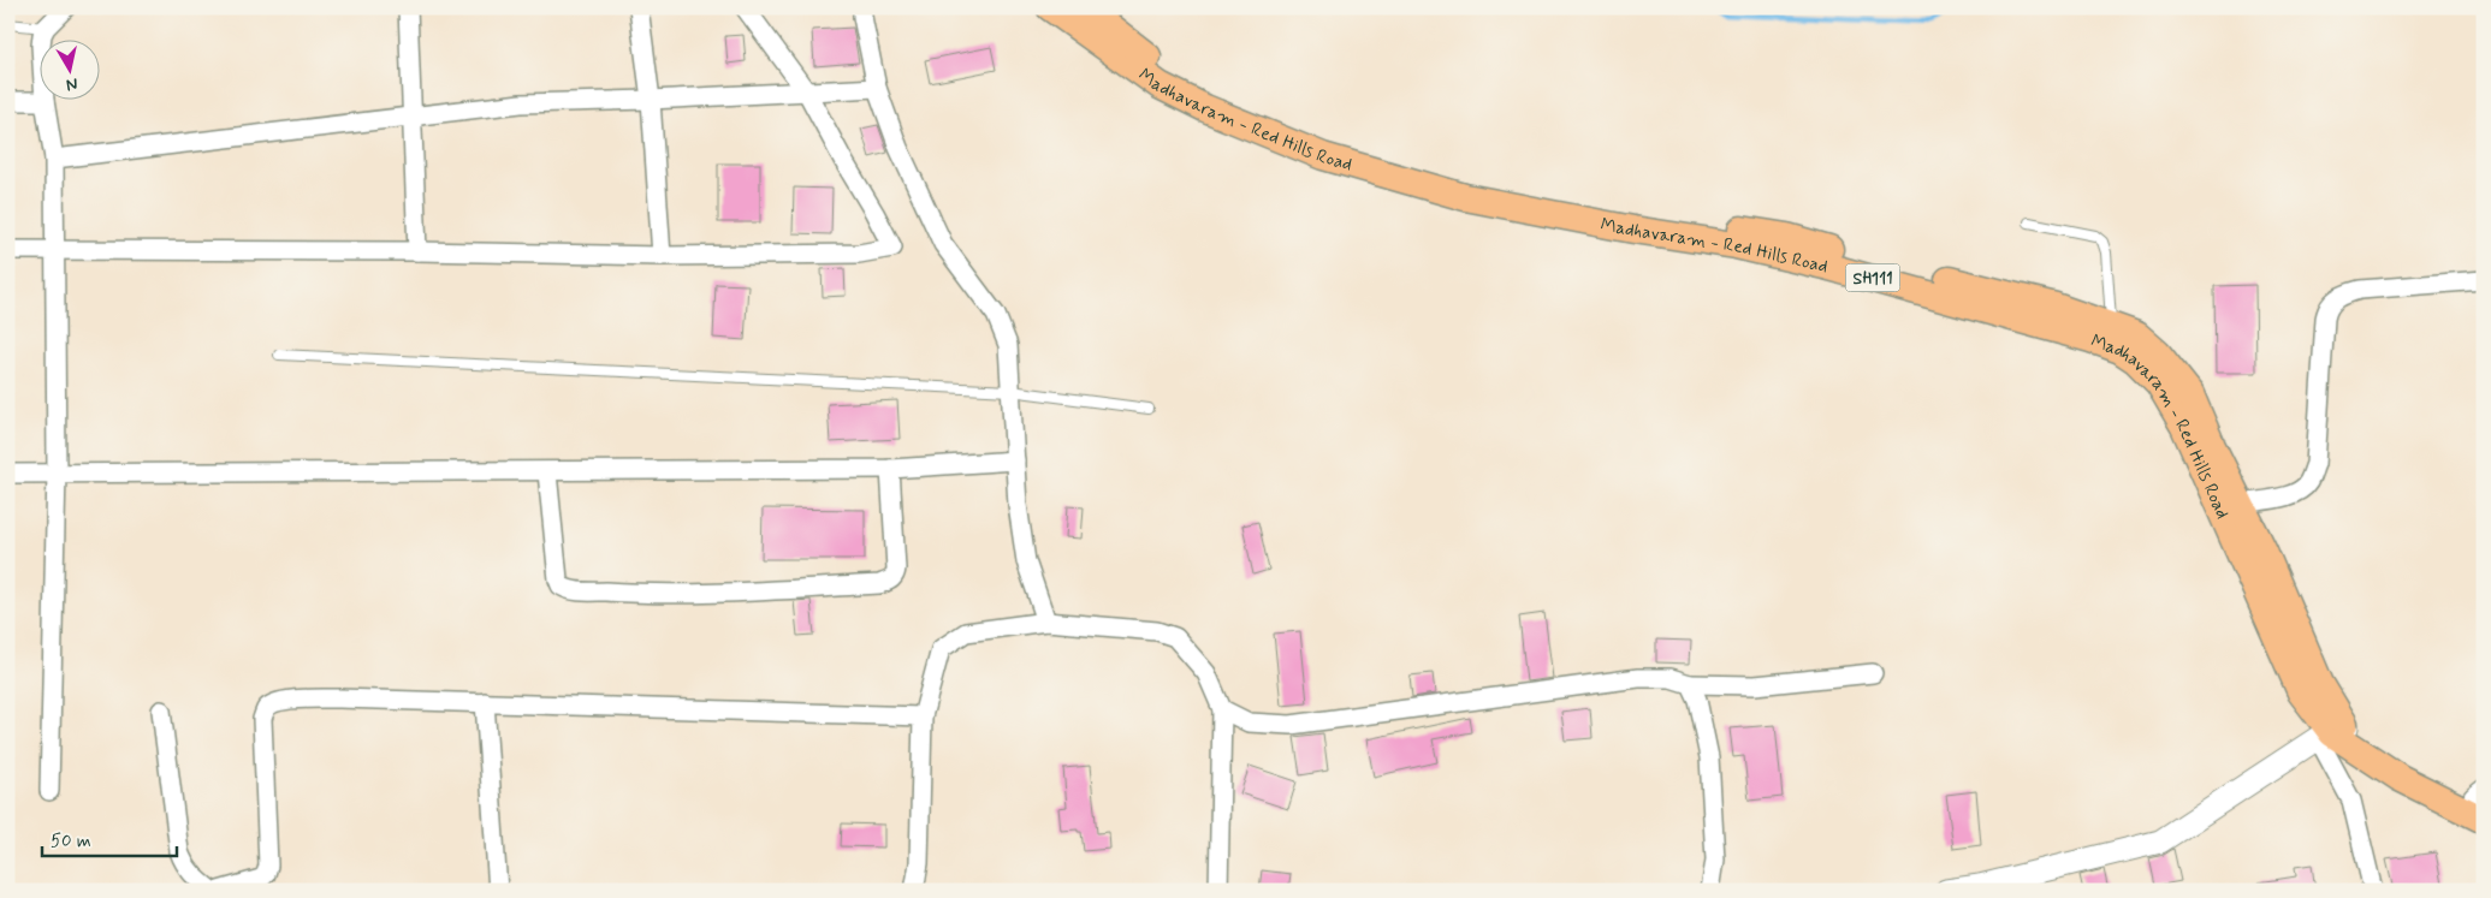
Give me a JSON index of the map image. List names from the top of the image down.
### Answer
{
  "streets": {
    "main road": ["Madhavaram - Red Hills Road", "SH111"]
  },
  "scale_bar": "50 m",
  "north": "bottom"
}
